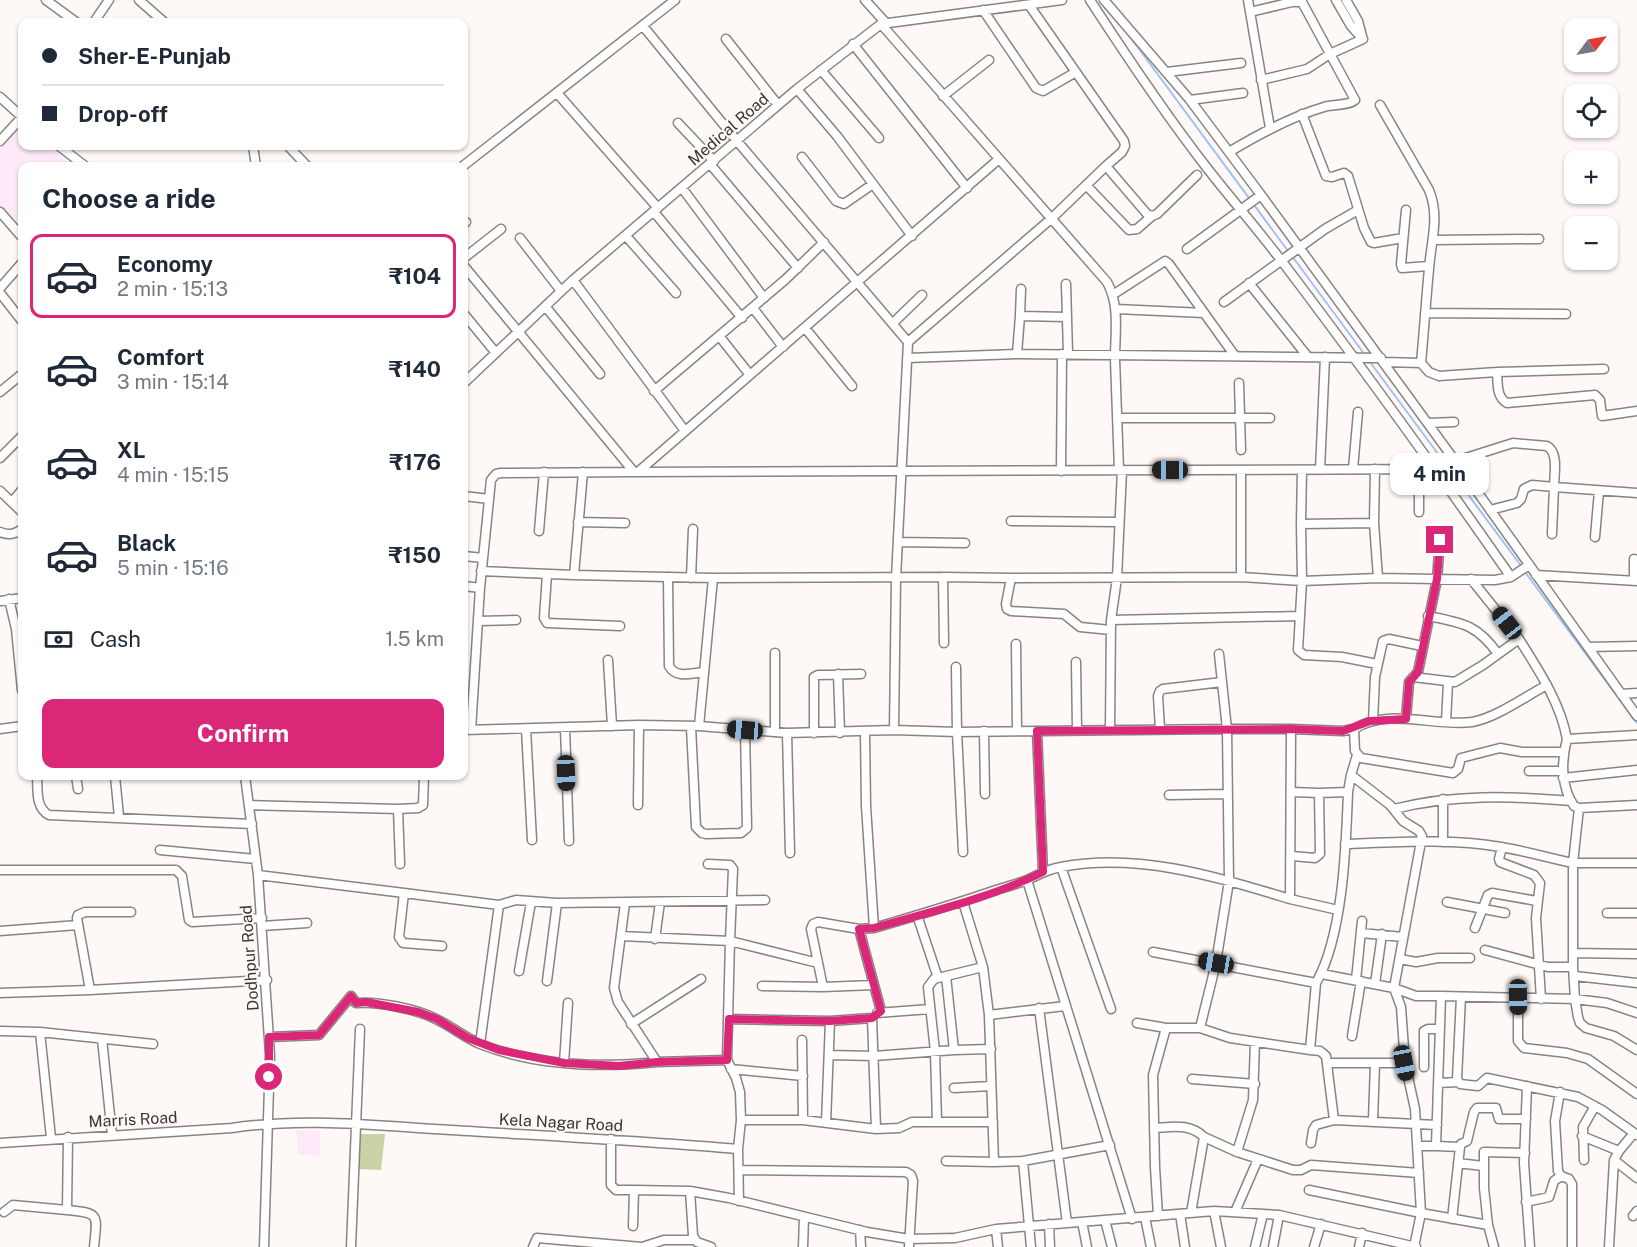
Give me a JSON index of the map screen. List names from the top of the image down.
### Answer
{
  "streets": {
    "street": [
      "Medical Road",
      "Dodhpur Road",
      "Marris Road",
      "Kela Nagar Road"
    ]
  },
  "crossings": [
    ["Dodhpur Road", "Marris Road"],
    ["Dodhpur Road", "Kela Nagar Road"],
    ["Marris Road", "Kela Nagar Road"]
  ],
  "north": "top right",
  "page": {
    "map_buttons": ["+", "−"],
    "banner": ["Sher-E-Punjab", "Drop-off"],
    "heading": "Choose a ride",
    "list": [
      {
        "name": "Economy",
        "note": "2 min · 15:13",
        "value": "₹104"
      },
      {
        "name": "Comfort",
        "note": "3 min · 15:14",
        "value": "₹140"
      },
      {
        "name": "XL",
        "note": "4 min · 15:15",
        "value": "₹176"
      },
      {
        "name": "Black",
        "note": "5 min · 15:16",
        "value": "₹150"
      }
    ],
    "bubble": "4 min",
    "pay": ["Cash", "1.5 km"],
    "buttons": "Confirm"
  }
}
